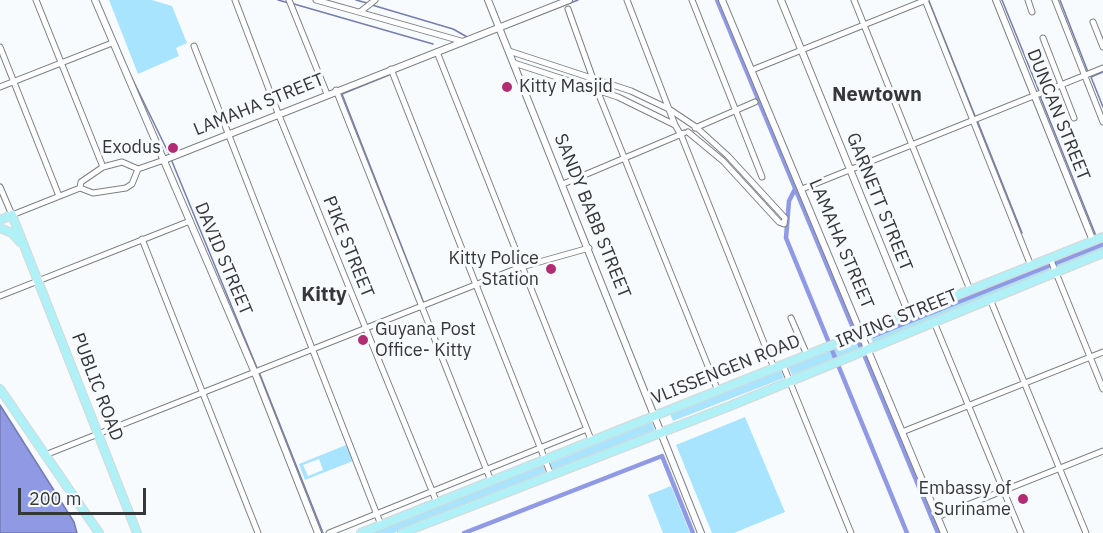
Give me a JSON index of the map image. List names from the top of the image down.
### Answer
{
  "streets": {
    "main road": ["IRVING STREET", "VLISSENGEN ROAD", "PUBLIC ROAD"],
    "street": [
      "LAMAHA STREET",
      "DUNCAN STREET",
      "GARNETT STREET",
      "SANDY BABB STREET",
      "PIKE STREET",
      "DAVID STREET"
    ]
  },
  "crossings": [
    ["LAMAHA STREET", "SANDY BABB STREET"],
    ["LAMAHA STREET", "PIKE STREET"],
    ["LAMAHA STREET", "DAVID STREET"],
    ["LAMAHA STREET", "IRVING STREET"],
    ["LAMAHA STREET", "VLISSENGEN ROAD"],
    ["DUNCAN STREET", "VLISSENGEN ROAD"],
    ["GARNETT STREET", "VLISSENGEN ROAD"],
    ["SANDY BABB STREET", "IRVING STREET"],
    ["SANDY BABB STREET", "VLISSENGEN ROAD"],
    ["PIKE STREET", "VLISSENGEN ROAD"]
  ],
  "districts": ["Newtown", "Kitty"],
  "places": [
    "Kitty Masjid",
    "Exodus",
    "Kitty Police Station",
    "Guyana Post Office- Kitty",
    "Embassy of Suriname"
  ],
  "scale_bar": "200 m"
}
